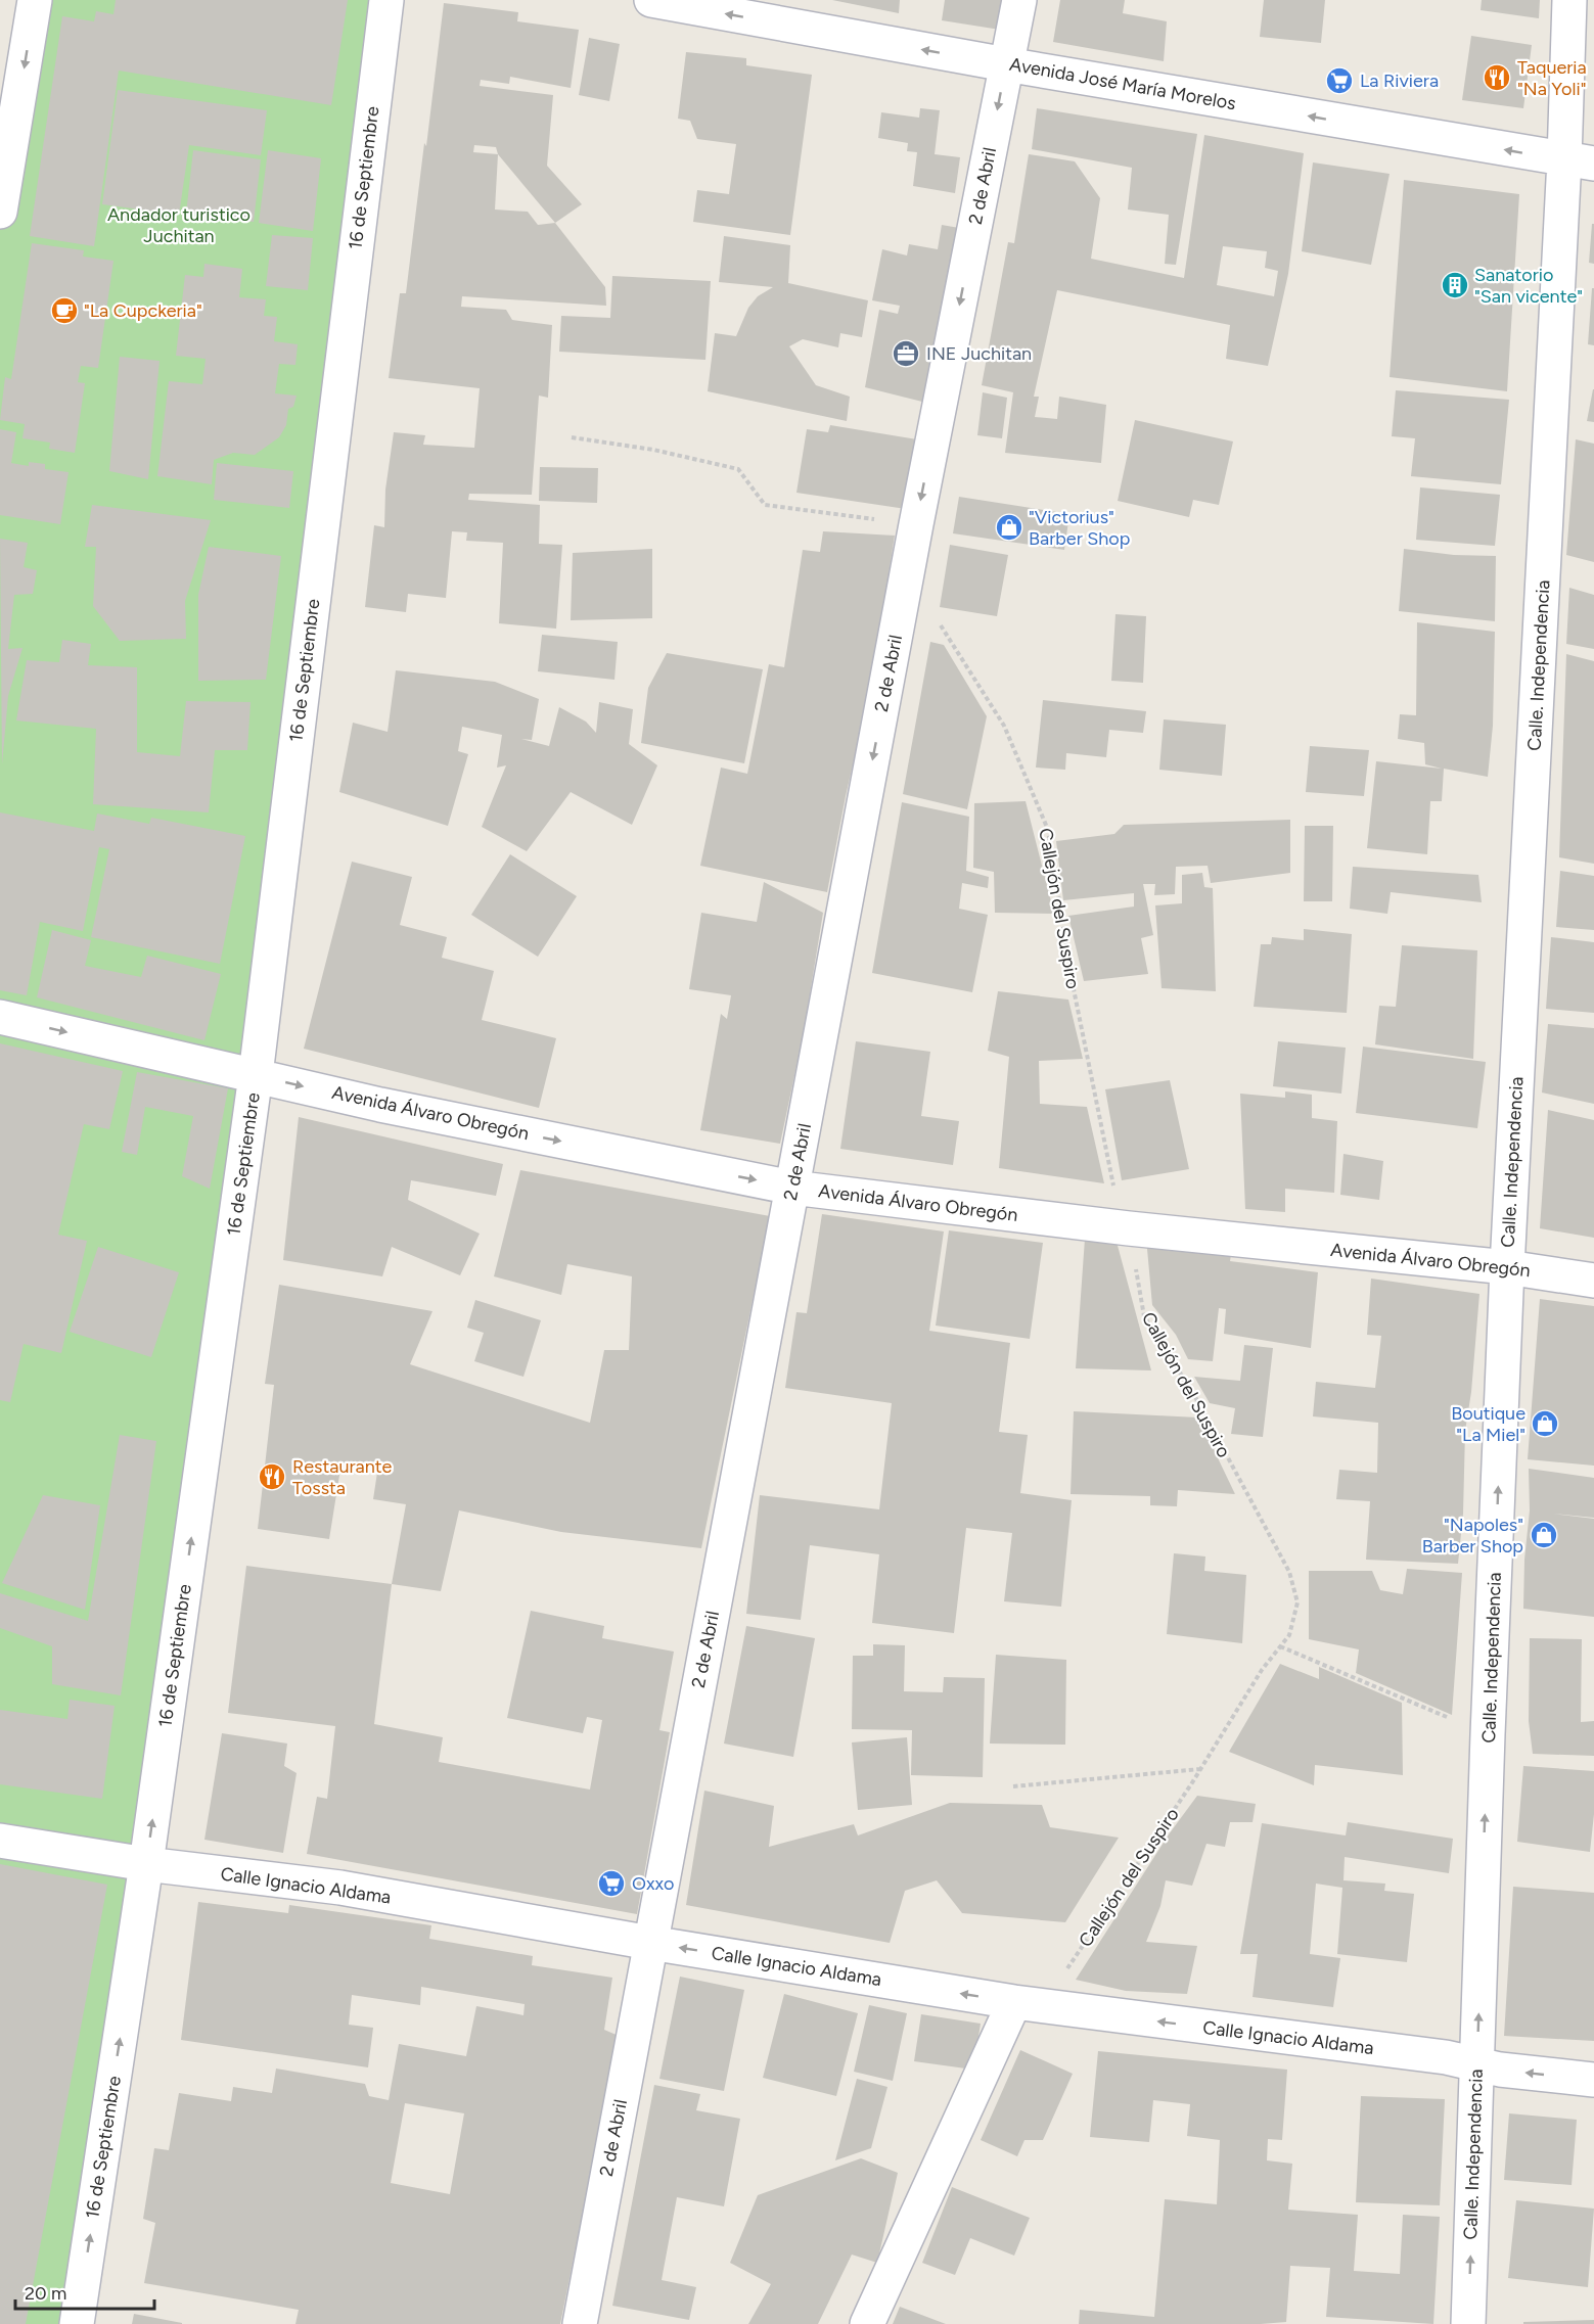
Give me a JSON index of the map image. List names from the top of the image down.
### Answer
{
  "streets": {
    "street": [
      "Avenida José María Morelos",
      "16 de Septiembre",
      "2 de Abril",
      "Calle. Independencia",
      "Avenida Álvaro Obregón",
      "Calle Ignacio Aldama"
    ],
    "path": ["Callejón del Suspiro"]
  },
  "crossings": [
    ["Avenida José María Morelos", "2 de Abril"],
    ["Avenida José María Morelos", "Calle. Independencia"],
    ["16 de Septiembre", "Avenida Álvaro Obregón"],
    ["16 de Septiembre", "Calle Ignacio Aldama"],
    ["2 de Abril", "Callejón del Suspiro"],
    ["2 de Abril", "Avenida Álvaro Obregón"],
    ["2 de Abril", "Calle Ignacio Aldama"],
    ["Calle. Independencia", "Avenida Álvaro Obregón"],
    ["Calle. Independencia", "Calle Ignacio Aldama"],
    ["Callejón del Suspiro", "Avenida Álvaro Obregón"],
    ["Callejón del Suspiro", "Calle Ignacio Aldama"]
  ],
  "one_way": [
    "Avenida José María Morelos",
    "16 de Septiembre",
    "2 de Abril",
    "Calle. Independencia",
    "Avenida Álvaro Obregón",
    "Calle Ignacio Aldama"
  ],
  "parks": ["Andador turistico Juchitan"],
  "places": {
    "restaurant": ["Taqueria \"Na Yoli\"", "Restaurante Tossta"],
    "supermarket": ["La Riviera", "Oxxo"],
    "building": ["Sanatorio \"San vicente\""],
    "cafe": ["\"La Cupckeria\""],
    "office": ["INE Juchitan"],
    "shop": ["\"Victorius\" Barber Shop", "Boutique \"La Miel\"", "\"Napoles\" Barber Shop"]
  },
  "scale_bar": "20 m"
}
